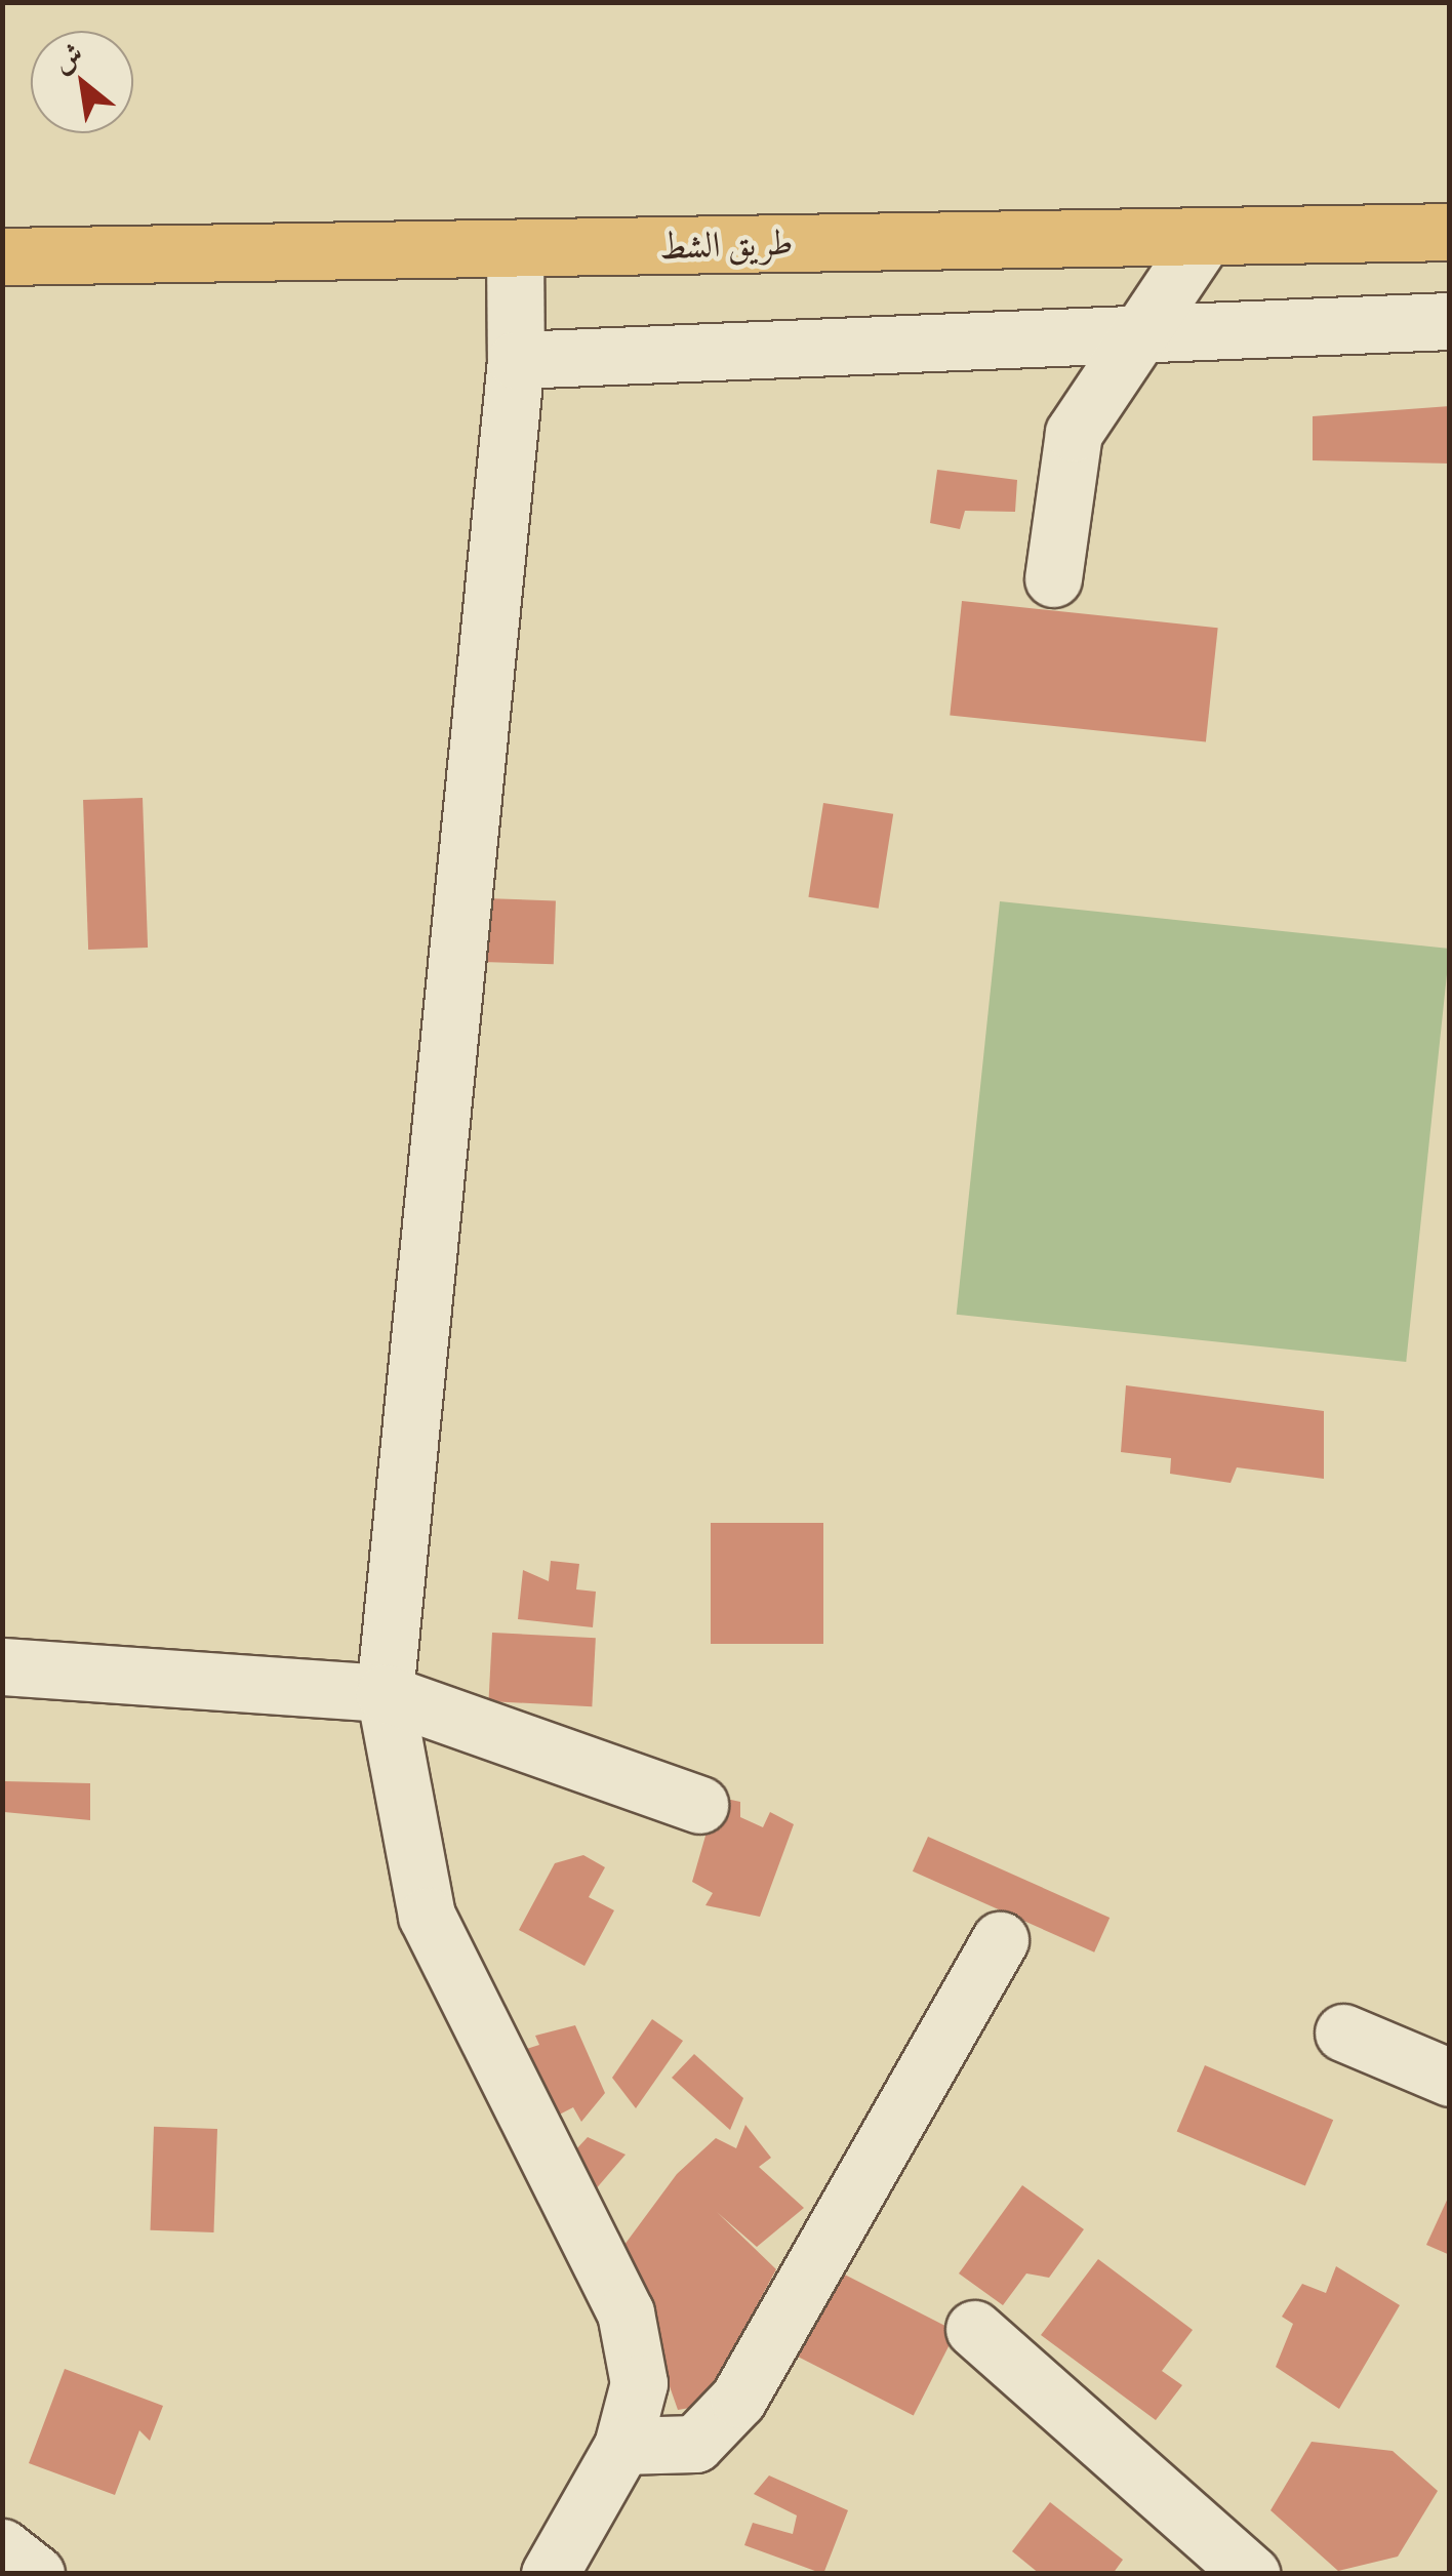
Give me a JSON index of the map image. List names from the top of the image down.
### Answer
{
  "streets": {
    "main road": ["طريق الشط"]
  },
  "north": "top left"
}
